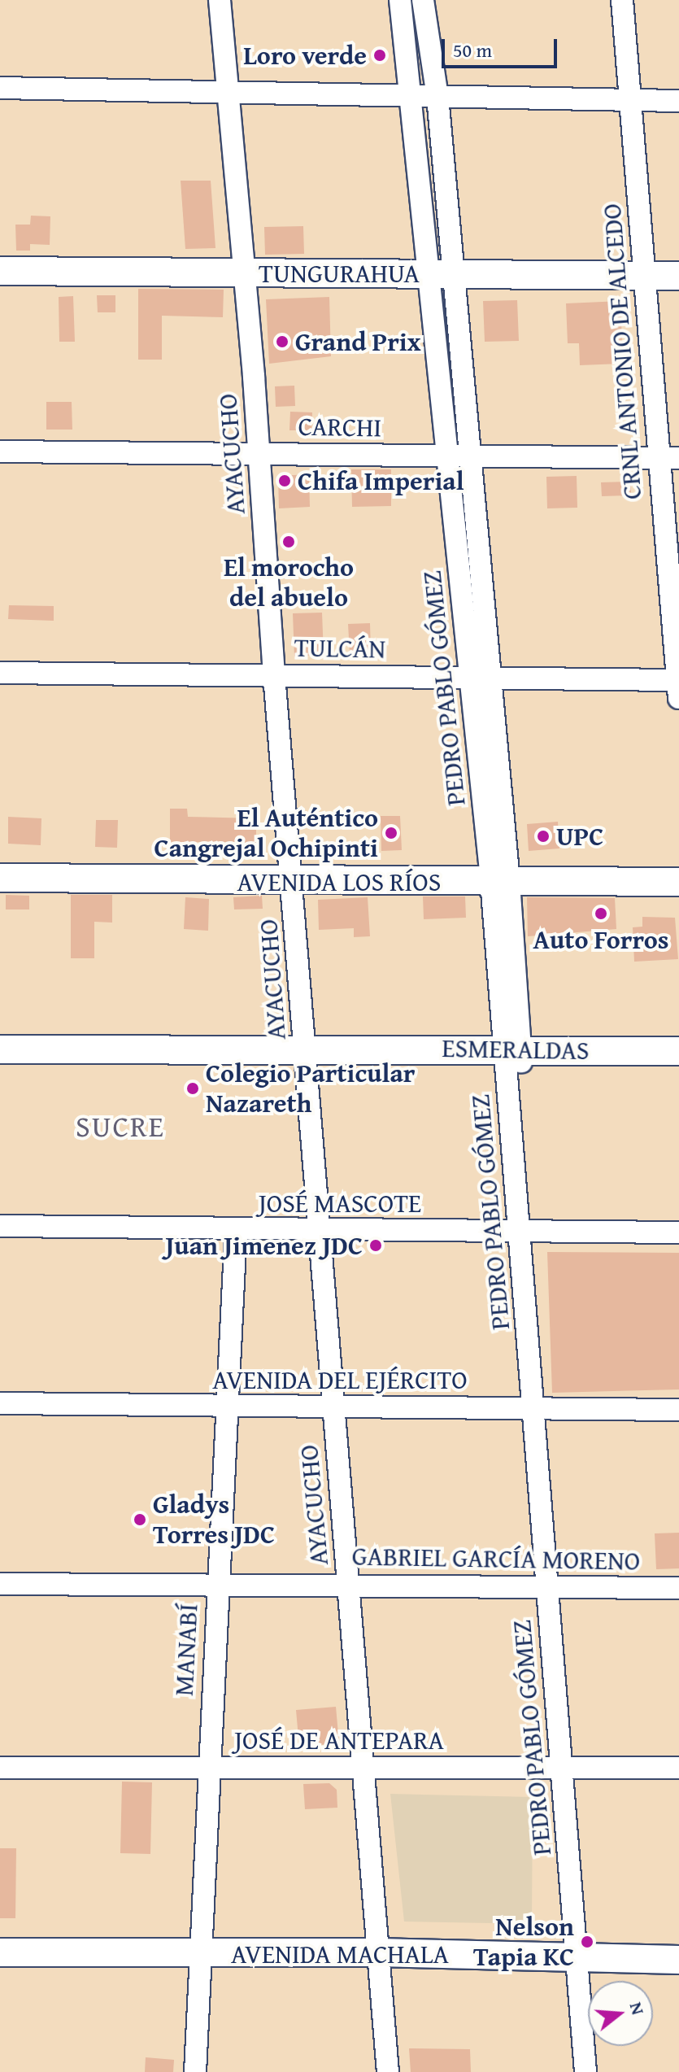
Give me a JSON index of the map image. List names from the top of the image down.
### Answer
{
  "streets": {
    "main road": [
      "TUNGURAHUA",
      "AVENIDA LOS RÍOS",
      "ESMERALDAS",
      "AVENIDA MACHALA"
    ],
    "street": [
      "CRNL ANTONIO DE ALCEDO",
      "CARCHI",
      "AYACUCHO",
      "TULCÁN",
      "PEDRO PABLO GÓMEZ",
      "JOSÉ MASCOTE",
      "AVENIDA DEL EJÉRCITO",
      "GABRIEL GARCÍA MORENO",
      "MANABÍ",
      "JOSÉ DE ANTEPARA"
    ]
  },
  "crossings": [
    ["TUNGURAHUA", "CRNL ANTONIO DE ALCEDO"],
    ["TUNGURAHUA", "AYACUCHO"],
    ["TUNGURAHUA", "PEDRO PABLO GÓMEZ"],
    ["CRNL ANTONIO DE ALCEDO", "CARCHI"],
    ["CRNL ANTONIO DE ALCEDO", "TULCÁN"],
    ["CARCHI", "AYACUCHO"],
    ["CARCHI", "PEDRO PABLO GÓMEZ"],
    ["AYACUCHO", "TULCÁN"],
    ["AYACUCHO", "AVENIDA LOS RÍOS"],
    ["AYACUCHO", "ESMERALDAS"],
    ["AYACUCHO", "JOSÉ MASCOTE"],
    ["AYACUCHO", "AVENIDA DEL EJÉRCITO"],
    ["AYACUCHO", "GABRIEL GARCÍA MORENO"],
    ["AYACUCHO", "JOSÉ DE ANTEPARA"],
    ["AYACUCHO", "AVENIDA MACHALA"],
    ["TULCÁN", "PEDRO PABLO GÓMEZ"],
    ["PEDRO PABLO GÓMEZ", "AVENIDA LOS RÍOS"],
    ["PEDRO PABLO GÓMEZ", "ESMERALDAS"],
    ["PEDRO PABLO GÓMEZ", "JOSÉ MASCOTE"],
    ["PEDRO PABLO GÓMEZ", "AVENIDA DEL EJÉRCITO"],
    ["PEDRO PABLO GÓMEZ", "GABRIEL GARCÍA MORENO"],
    ["PEDRO PABLO GÓMEZ", "JOSÉ DE ANTEPARA"],
    ["PEDRO PABLO GÓMEZ", "AVENIDA MACHALA"],
    ["JOSÉ MASCOTE", "MANABÍ"],
    ["AVENIDA DEL EJÉRCITO", "MANABÍ"],
    ["GABRIEL GARCÍA MORENO", "MANABÍ"],
    ["MANABÍ", "JOSÉ DE ANTEPARA"],
    ["MANABÍ", "AVENIDA MACHALA"]
  ],
  "districts": ["SUCRE"],
  "places": [
    "Loro verde",
    "Grand Prix",
    "Chifa Imperial",
    "El morocho del abuelo",
    "El Auténtico Cangrejal Ochipinti",
    "UPC",
    "Auto Forros",
    "Colegio Particular Nazareth",
    "Juan Jimenez JDC",
    "Gladys Torres JDC",
    "Nelson Tapia KC"
  ],
  "scale_bar": "50 m",
  "north": "right"
}
